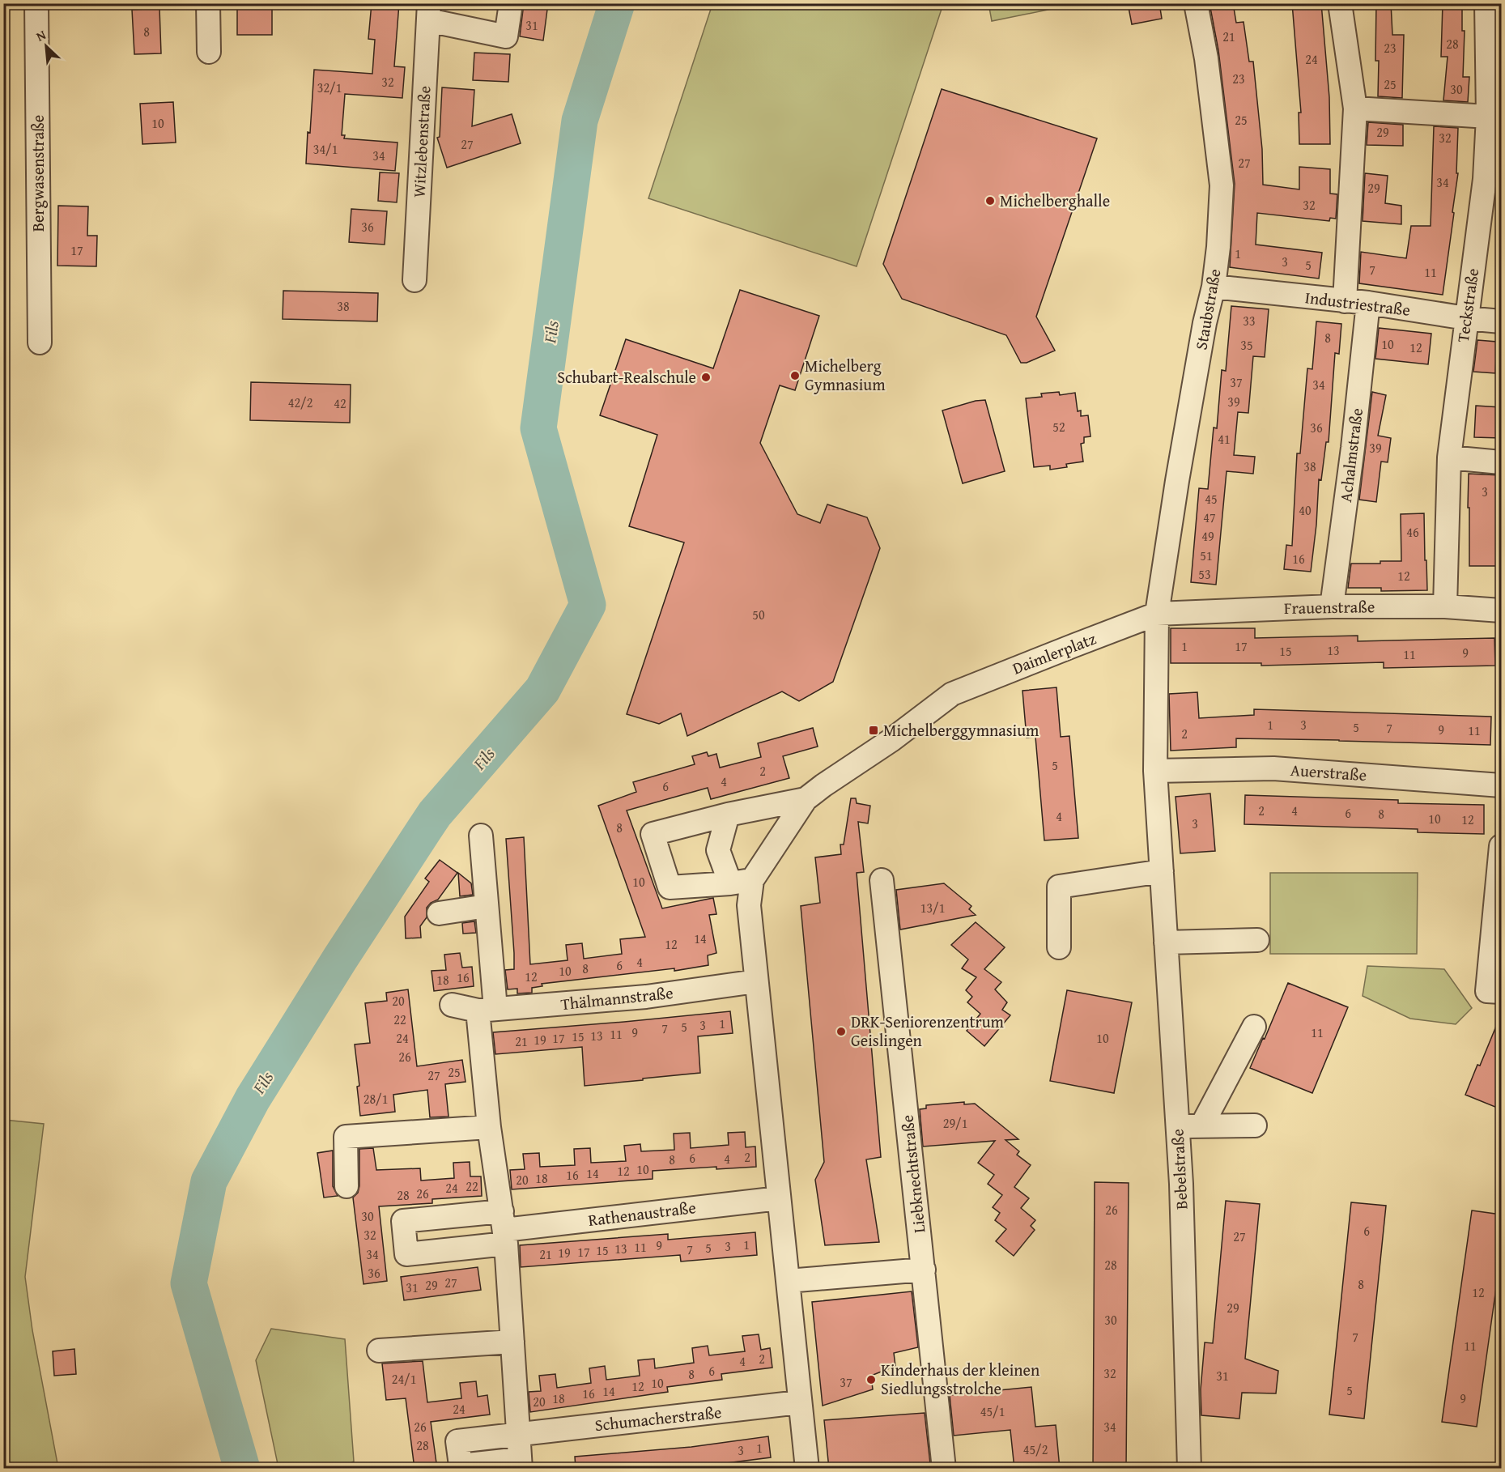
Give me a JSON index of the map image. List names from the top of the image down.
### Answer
{
  "streets": {
    "street": [
      "Witzlebenstraße",
      "Bergwasenstraße",
      "Industriestraße",
      "Teckstraße",
      "Staubstraße",
      "Achalmstraße",
      "Frauenstraße",
      "Daimlerplatz",
      "Auerstraße",
      "Thälmannstraße",
      "Bebelstraße",
      "Liebknechtstraße",
      "Rathenaustraße",
      "Schumacherstraße"
    ]
  },
  "crossings": [
    ["Industriestraße", "Teckstraße"],
    ["Industriestraße", "Staubstraße"],
    ["Industriestraße", "Achalmstraße"],
    ["Teckstraße", "Frauenstraße"],
    ["Staubstraße", "Frauenstraße"],
    ["Staubstraße", "Daimlerplatz"],
    ["Achalmstraße", "Frauenstraße"],
    ["Frauenstraße", "Daimlerplatz"],
    ["Auerstraße", "Bebelstraße"]
  ],
  "water": ["Fils"],
  "places": {
    "other": [
      "Michelberghalle",
      "Michelberg Gymnasium",
      "Schubart-Realschule",
      "DRK-Seniorenzentrum Geislingen",
      "Kinderhaus der kleinen Siedlungsstrolche"
    ],
    "transit": ["Michelberggymnasium"]
  },
  "house_numbers": [
    "31",
    "8",
    "21",
    "28",
    "23",
    "24",
    "23",
    "32",
    "25",
    "32/1",
    "30",
    "25",
    "10",
    "29",
    "32",
    "27",
    "34/1",
    "34",
    "27",
    "34",
    "29",
    "32",
    "36",
    "17",
    "1",
    "3",
    "5",
    "7",
    "11",
    "38",
    "33",
    "8",
    "10",
    "35",
    "12",
    "37",
    "34",
    "39",
    "42/2",
    "42",
    "52",
    "36",
    "41",
    "39",
    "38",
    "3",
    "45",
    "40",
    "47",
    "46",
    "49",
    "51",
    "16",
    "53",
    "12",
    "50",
    "1",
    "17",
    "13",
    "15",
    "9",
    "11",
    "1",
    "3",
    "5",
    "7",
    "9",
    "11",
    "2",
    "5",
    "2",
    "4",
    "6",
    "2",
    "4",
    "6",
    "8",
    "4",
    "10",
    "12",
    "3",
    "8",
    "10",
    "13/1",
    "14",
    "12",
    "4",
    "6",
    "8",
    "10",
    "12",
    "16",
    "18",
    "20",
    "22",
    "1",
    "3",
    "5",
    "7",
    "9",
    "11",
    "11",
    "13",
    "15",
    "24",
    "17",
    "10",
    "19",
    "21",
    "26",
    "25",
    "27",
    "28/1",
    "29/1",
    "2",
    "6",
    "4",
    "8",
    "10",
    "12",
    "14",
    "16",
    "18",
    "20",
    "22",
    "24",
    "26",
    "28",
    "26",
    "30",
    "6",
    "32",
    "27",
    "1",
    "9",
    "3",
    "11",
    "5",
    "13",
    "7",
    "15",
    "17",
    "19",
    "34",
    "21",
    "28",
    "36",
    "27",
    "8",
    "29",
    "31",
    "12",
    "29",
    "30",
    "7",
    "11",
    "2",
    "4",
    "6",
    "32",
    "8",
    "31",
    "24/1",
    "37",
    "10",
    "12",
    "5",
    "14",
    "16",
    "18",
    "9",
    "20",
    "24",
    "45/1",
    "26",
    "34",
    "28",
    "1",
    "45/2",
    "3"
  ],
  "north": "top left"
}
